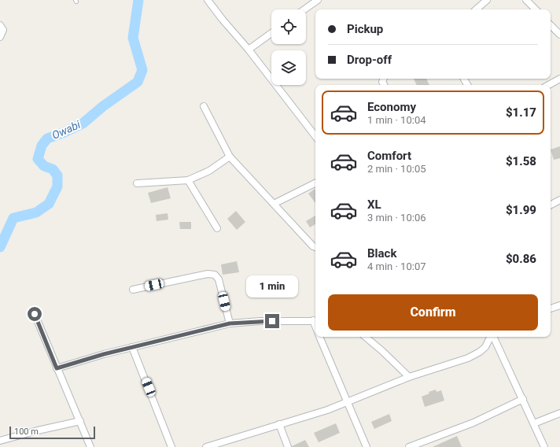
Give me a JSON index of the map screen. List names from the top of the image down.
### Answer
{
  "water": ["Owabi"],
  "scale_bar": "100 m",
  "page": {
    "banner": ["Pickup", "Drop-off"],
    "list": [
      {
        "name": "Economy",
        "note": "1 min · 10:04",
        "value": "$1.17"
      },
      {
        "name": "Comfort",
        "note": "2 min · 10:05",
        "value": "$1.58"
      },
      {
        "name": "XL",
        "note": "3 min · 10:06",
        "value": "$1.99"
      },
      {
        "name": "Black",
        "note": "4 min · 10:07",
        "value": "$0.86"
      }
    ],
    "bubble": "1 min",
    "buttons": "Confirm",
    "scale": "100 m"
  }
}
